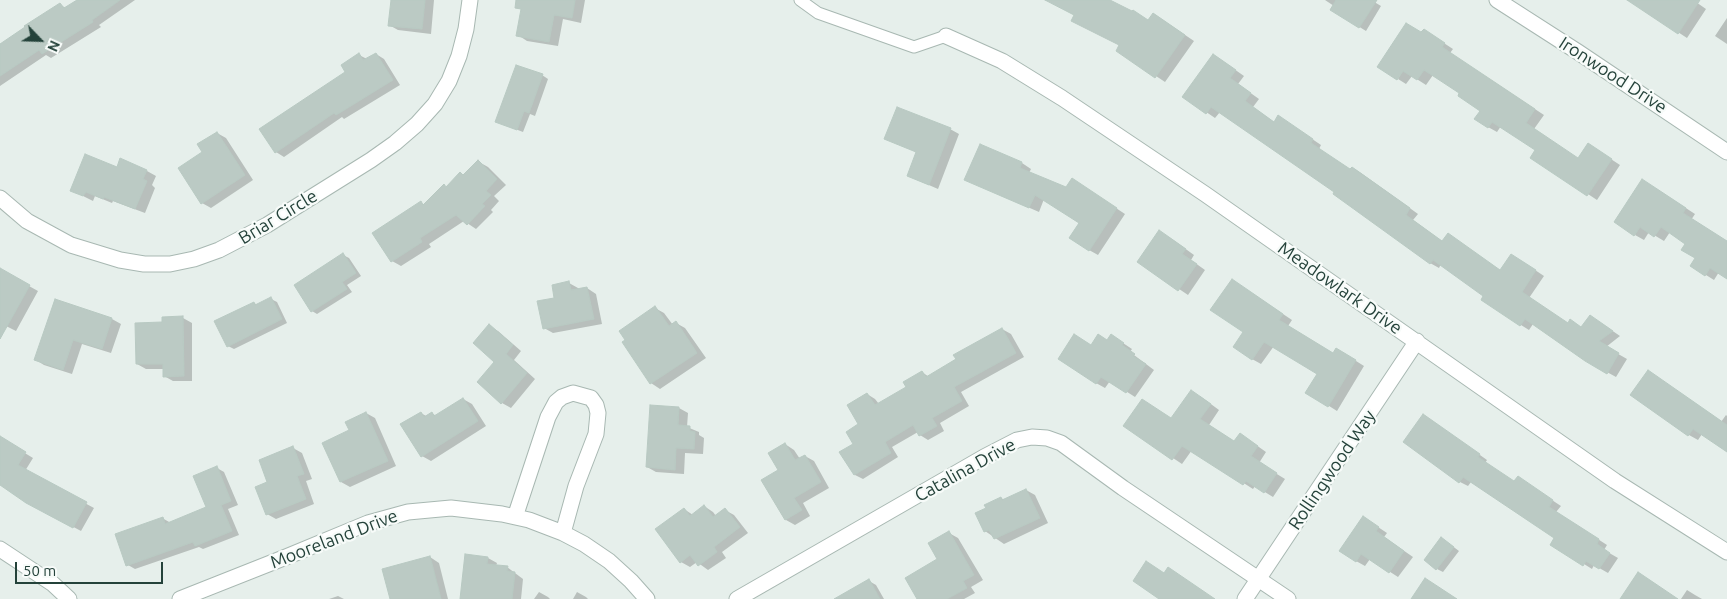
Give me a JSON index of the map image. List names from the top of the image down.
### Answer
{
  "streets": {
    "street": [
      "Ironwood Drive",
      "Briar Circle",
      "Meadowlark Drive",
      "Catalina Drive",
      "Rollingwood Way",
      "Mooreland Drive"
    ]
  },
  "crossings": [
    ["Meadowlark Drive", "Rollingwood Way"],
    ["Catalina Drive", "Rollingwood Way"]
  ],
  "scale_bar": "50 m",
  "north": "bottom right"
}
